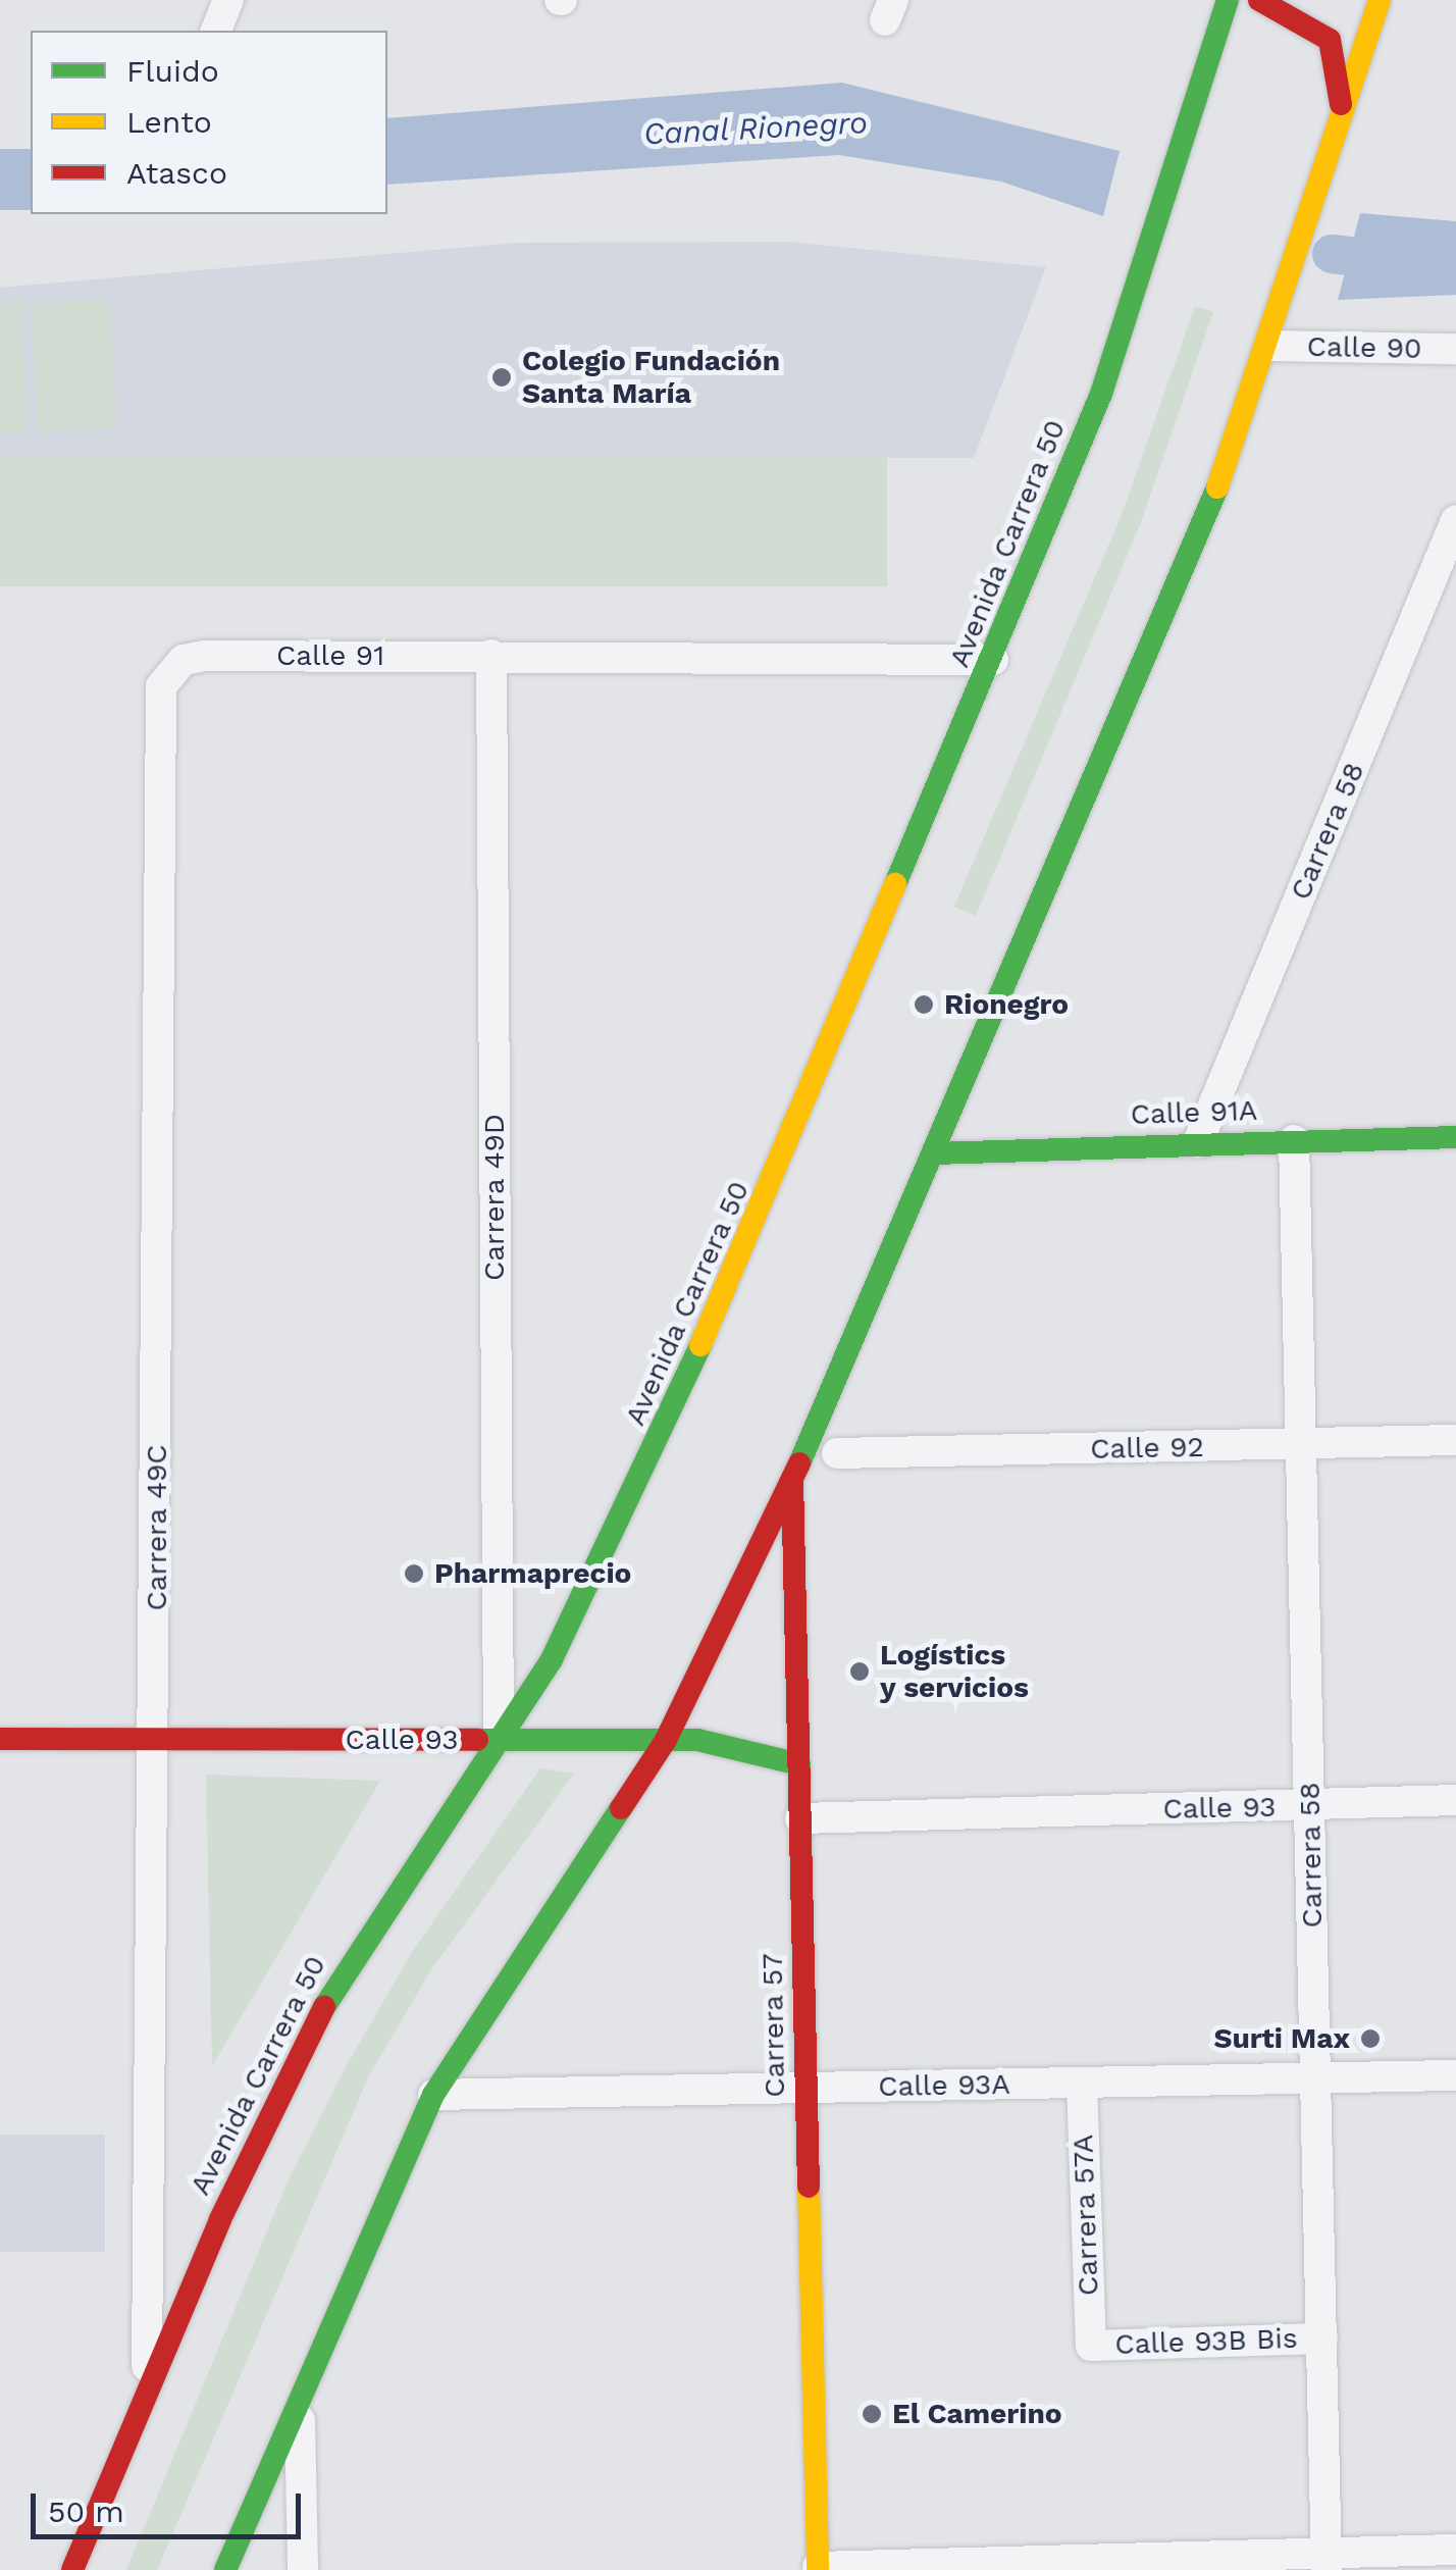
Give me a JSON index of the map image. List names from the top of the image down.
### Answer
{
  "streets": {
    "main road": [
      "Avenida Carrera 50",
      "Calle 91A",
      "Calle 93",
      "Carrera 57"
    ],
    "street": [
      "Calle 90",
      "Calle 91",
      "Carrera 58",
      "Carrera 49D",
      "Calle 92",
      "Carrera 49C",
      "Calle 93A",
      "Carrera 57A",
      "Calle 93B Bis"
    ]
  },
  "crossings": [
    ["Avenida Carrera 50", "Calle 91"],
    ["Avenida Carrera 50", "Carrera 49D"],
    ["Avenida Carrera 50", "Carrera 49C"],
    ["Avenida Carrera 50", "Calle 93"],
    ["Calle 91", "Carrera 49D"],
    ["Calle 91", "Carrera 49C"],
    ["Carrera 58", "Calle 91A"],
    ["Carrera 58", "Calle 92"],
    ["Carrera 58", "Calle 93"],
    ["Carrera 58", "Calle 93A"],
    ["Carrera 58", "Calle 93B Bis"],
    ["Carrera 49D", "Calle 93"],
    ["Carrera 49C", "Calle 93"],
    ["Calle 93", "Carrera 57"],
    ["Carrera 57", "Calle 93A"],
    ["Calle 93A", "Carrera 57A"],
    ["Carrera 57A", "Calle 93B Bis"]
  ],
  "water": ["Canal Rionegro"],
  "places": [
    "Colegio Fundación Santa María",
    "Rionegro",
    "Pharmaprecio",
    "Logístics y servicios",
    "Surti Max",
    "El Camerino"
  ],
  "legend": ["Fluido", "Lento", "Atasco"],
  "scale_bar": "50 m"
}
